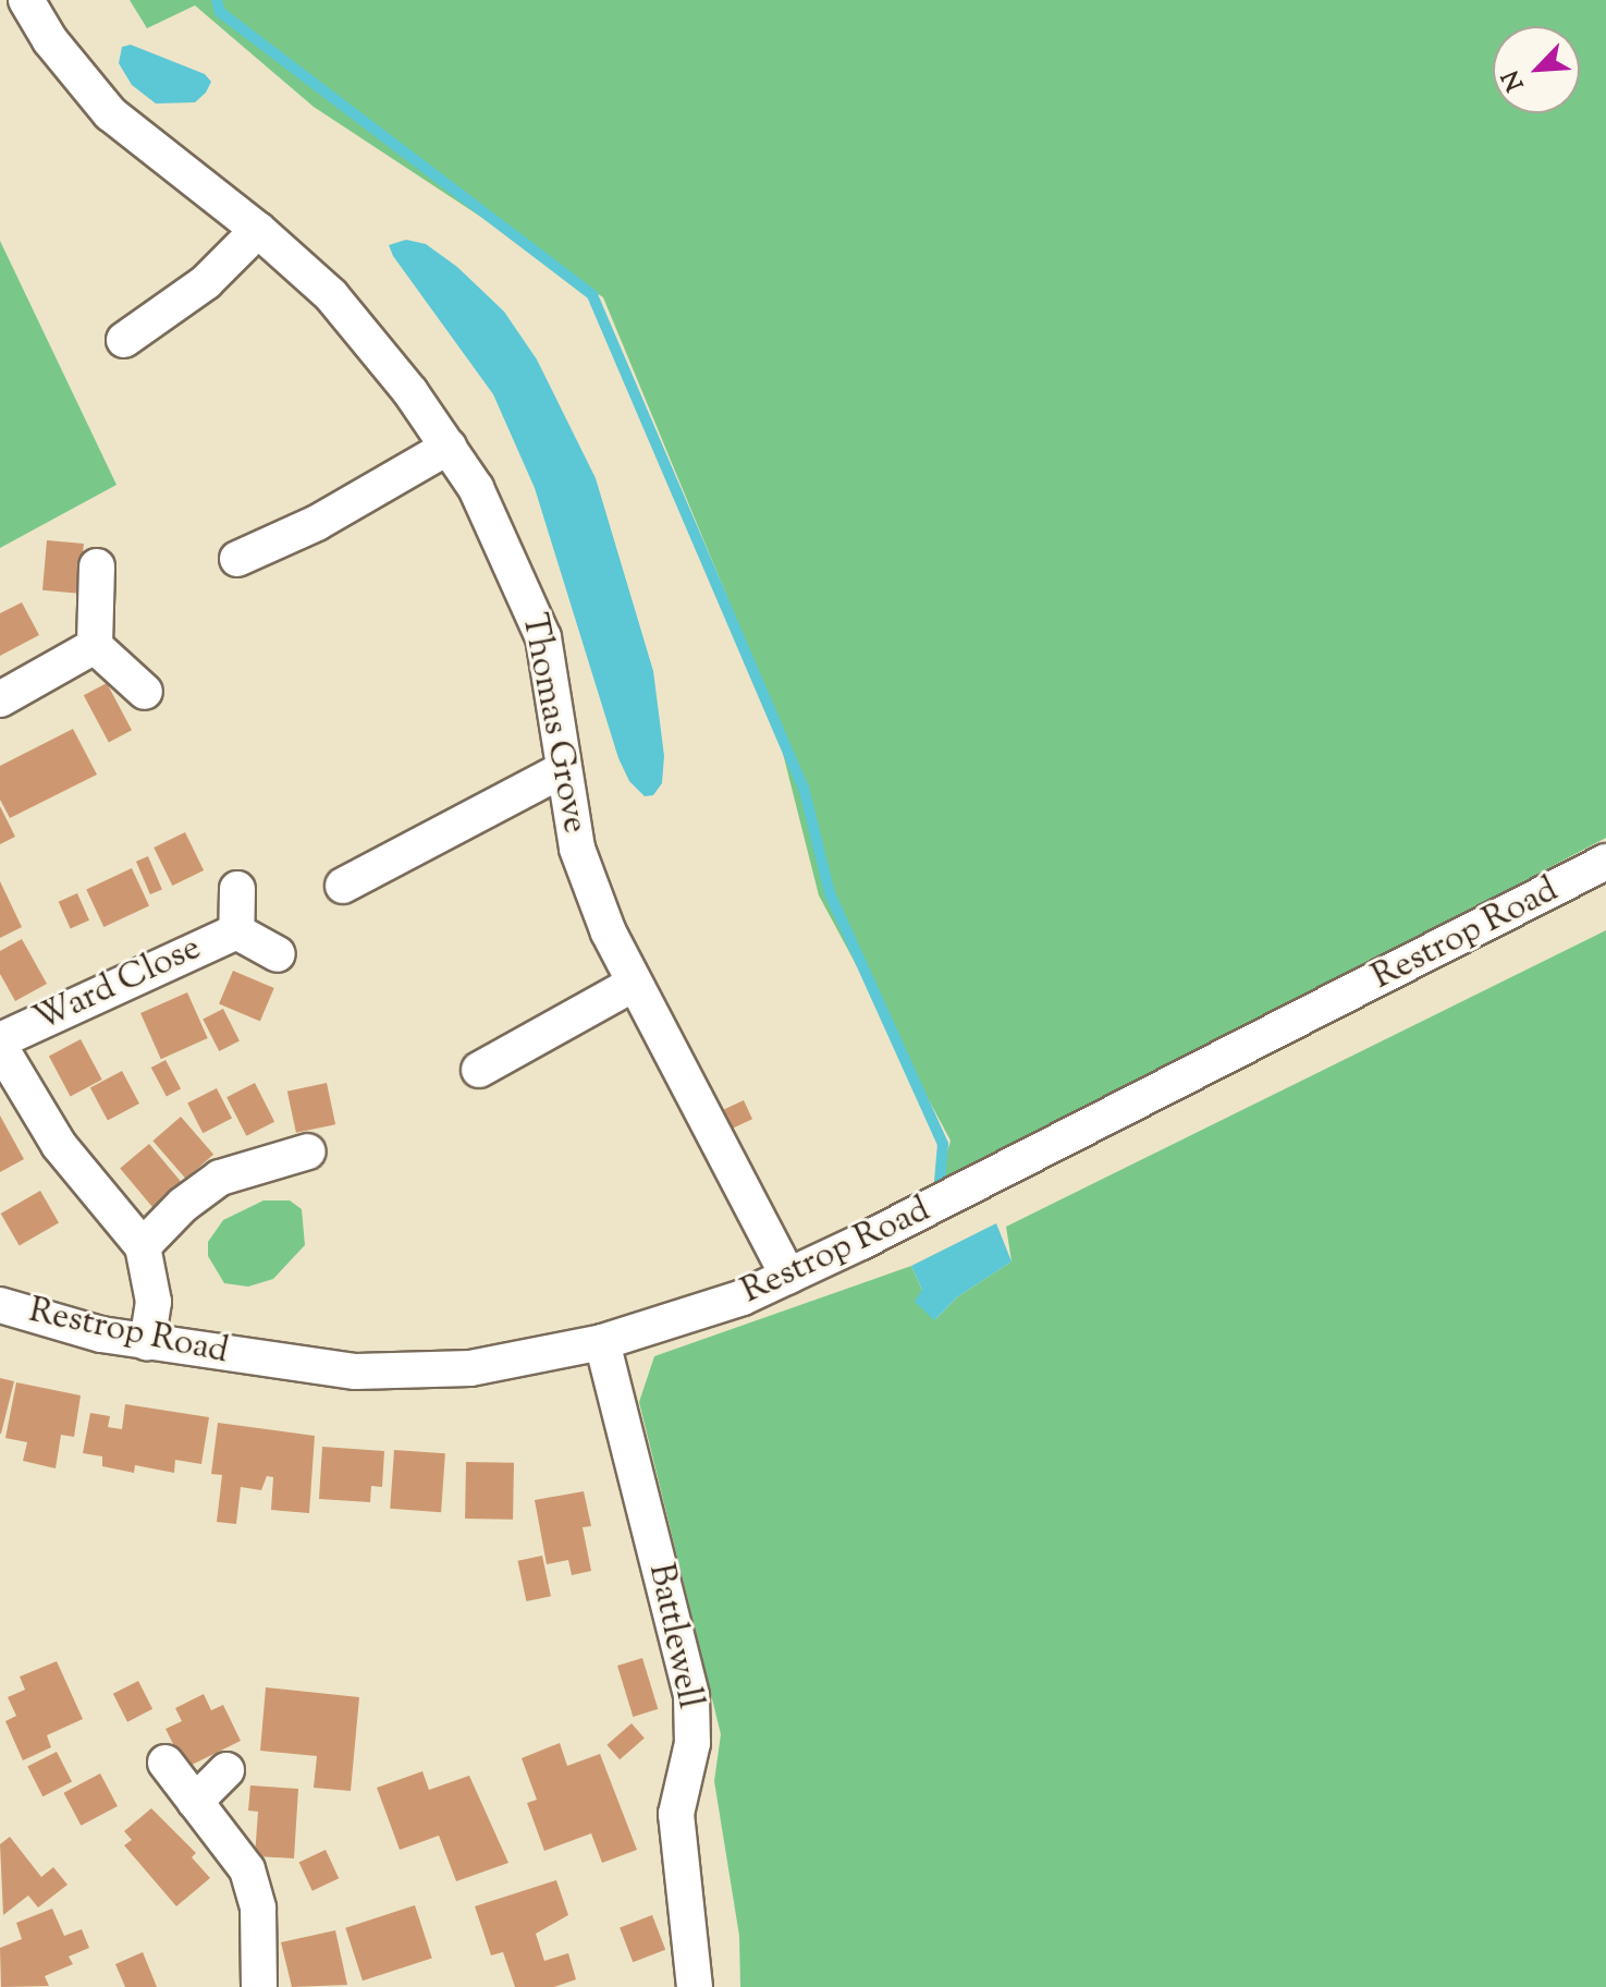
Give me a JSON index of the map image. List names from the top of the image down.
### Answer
{
  "streets": {
    "street": [
      "Thomas Grove",
      "Restrop Road",
      "Ward Close",
      "Battlewell"
    ]
  },
  "crossings": [
    ["Thomas Grove", "Restrop Road"],
    ["Restrop Road", "Ward Close"],
    ["Restrop Road", "Battlewell"]
  ],
  "north": "bottom left"
}
